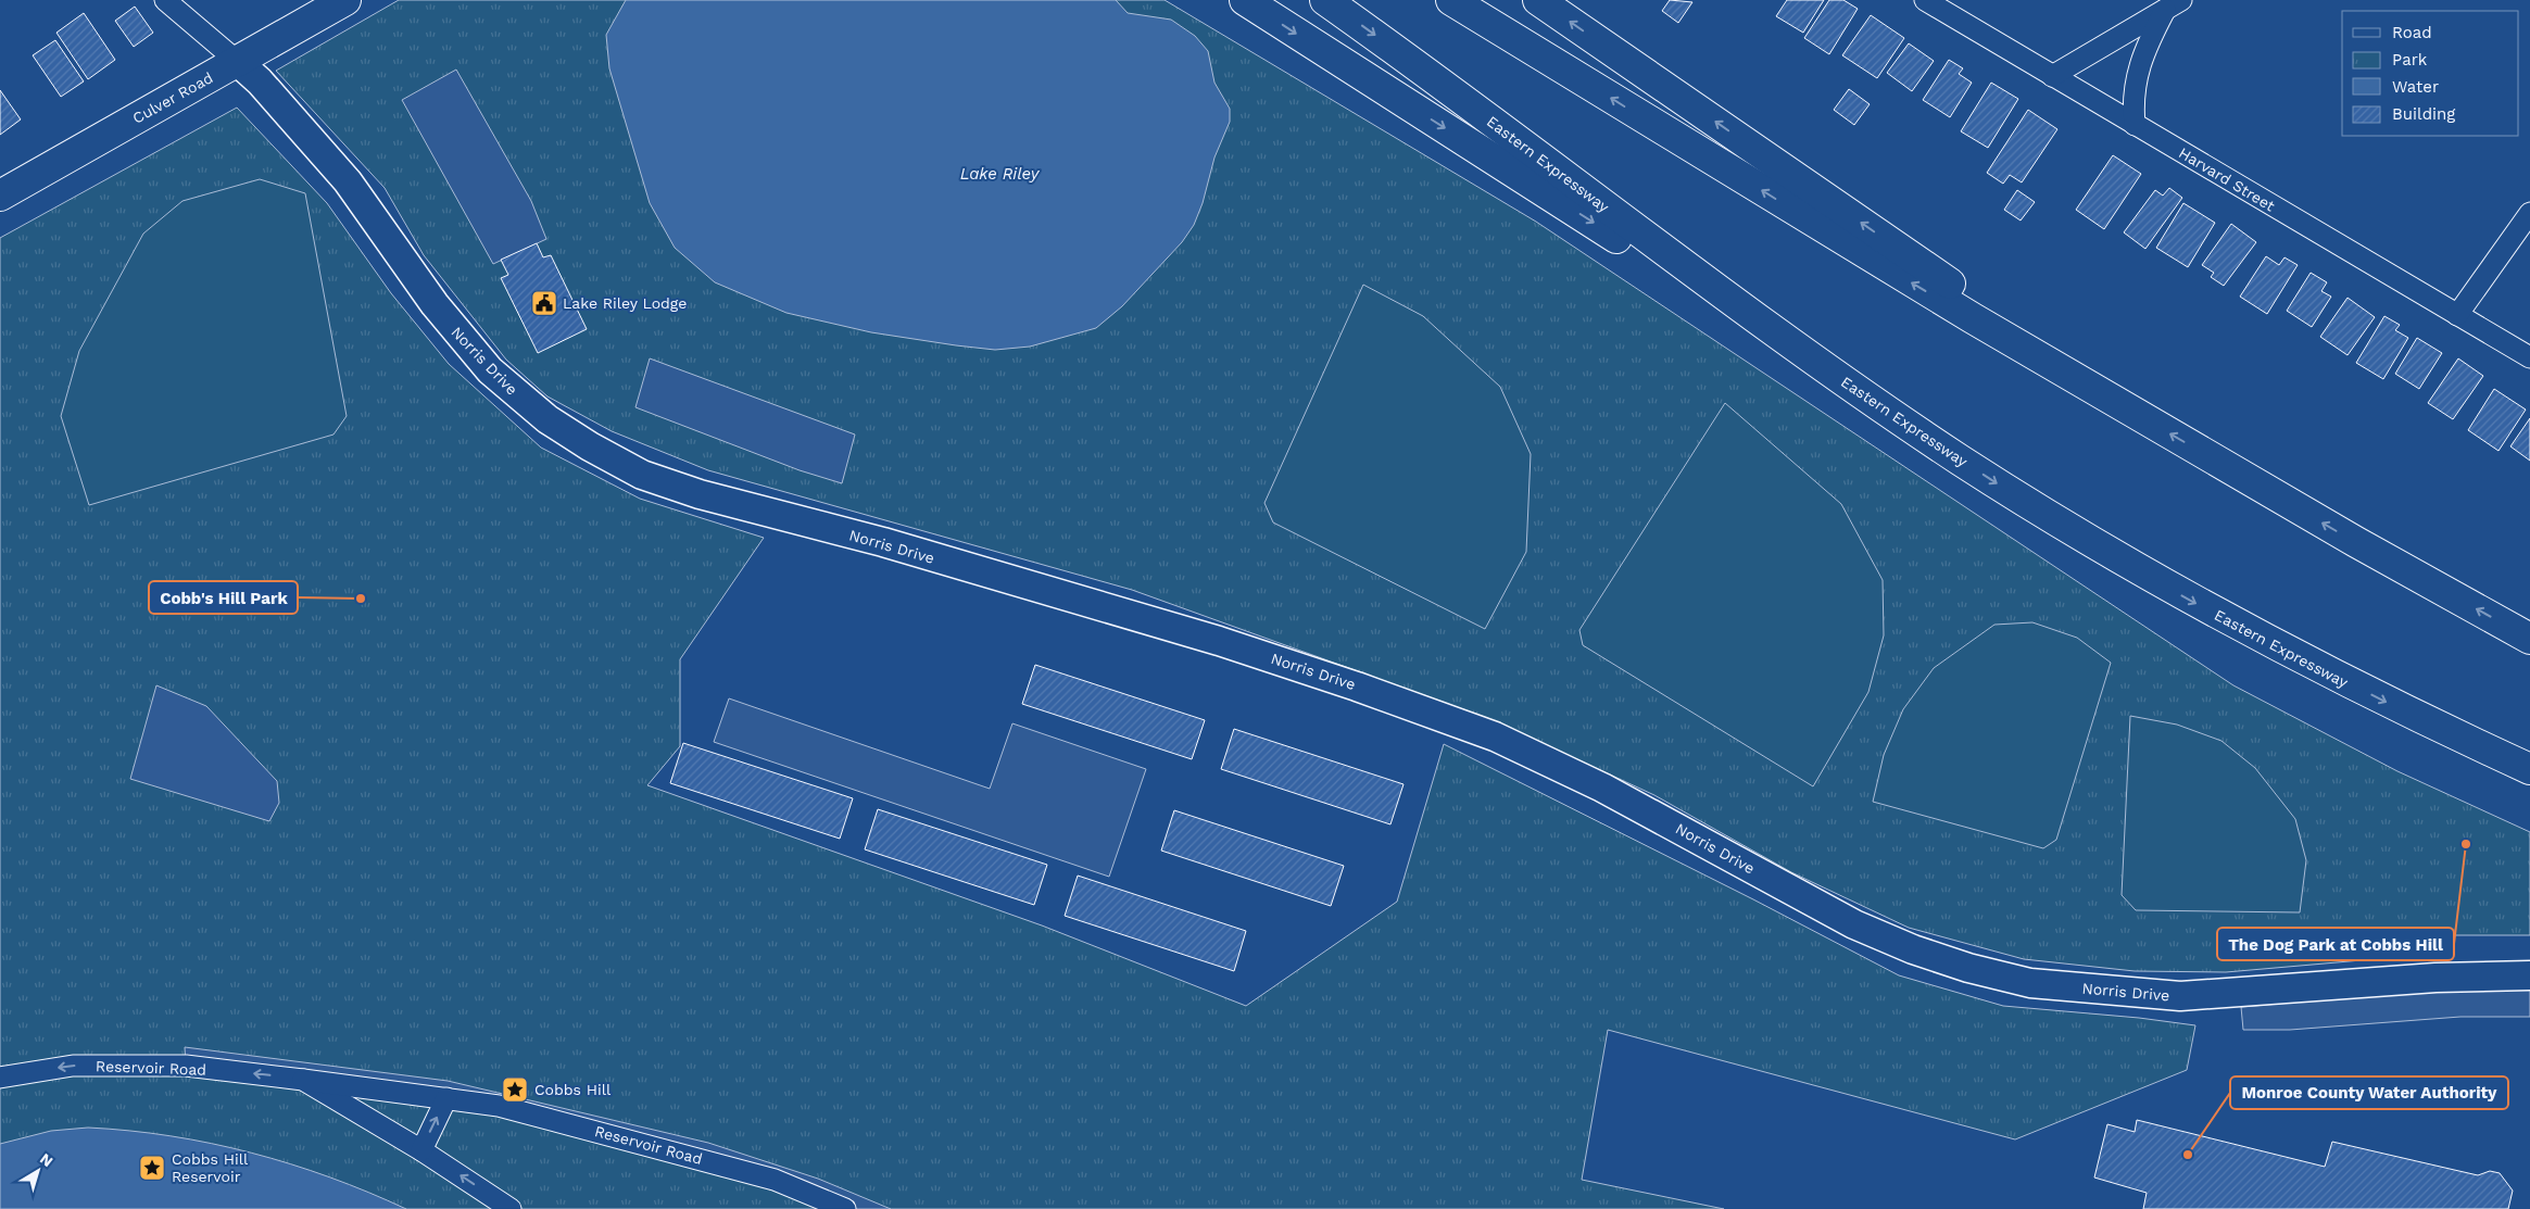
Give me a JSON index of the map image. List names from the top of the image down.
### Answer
{
  "streets": {
    "main road": ["Culver Road", "Eastern Expressway"],
    "street": ["Harvard Street", "Norris Drive", "Reservoir Road"]
  },
  "crossings": [
    ["Culver Road", "Norris Drive"]
  ],
  "one_way": ["Reservoir Road"],
  "water": ["Lake Riley"],
  "places": {
    "public building": ["Lake Riley Lodge"],
    "other": ["Cobb's Hill Park", "The Dog Park at Cobbs Hill", "Monroe County Water Authority"],
    "place": ["Cobbs Hill", "Cobbs Hill Reservoir"]
  },
  "legend": [
    "Road",
    "Park",
    "Water",
    "Building"
  ],
  "north": "top right"
}
